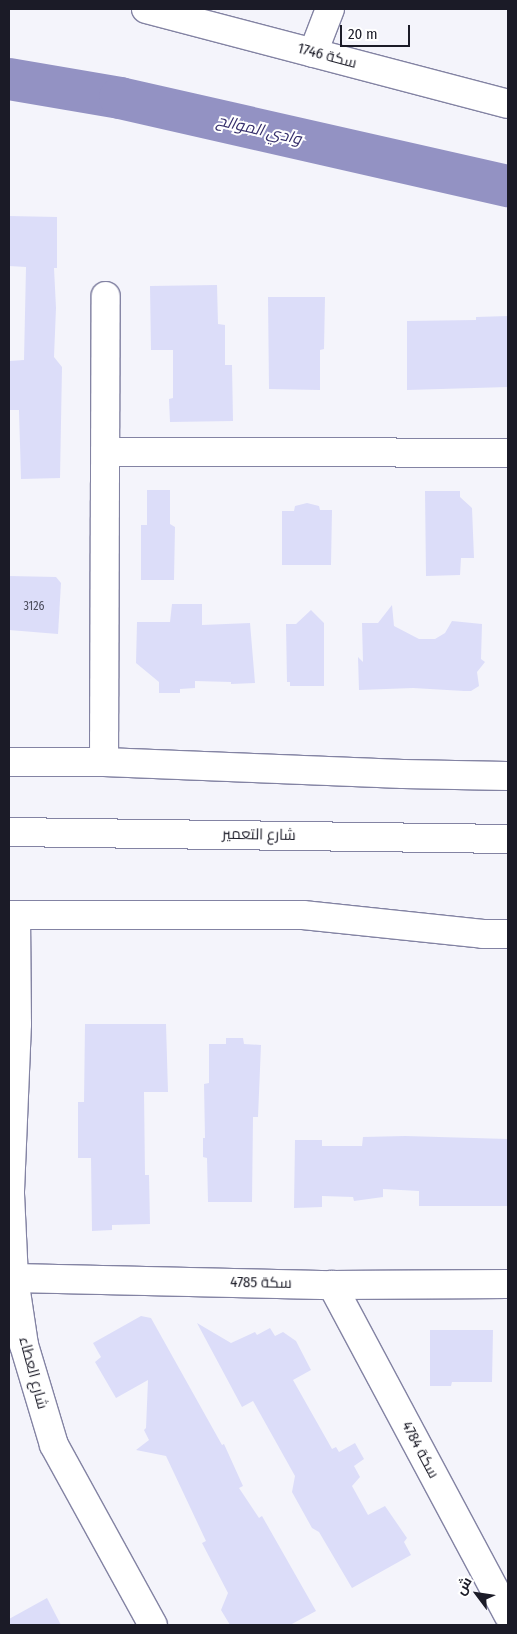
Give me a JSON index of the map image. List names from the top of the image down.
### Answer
{
  "streets": {
    "street": [
      "سكة 1746",
      "شارع التعمير",
      "سكة 4785",
      "شارع العطاء",
      "سكة 4784"
    ]
  },
  "crossings": [
    ["سكة 4785", "شارع العطاء"],
    ["سكة 4785", "سكة 4784"]
  ],
  "water": ["وادي الموالح"],
  "house_numbers": ["3126"],
  "scale_bar": "20 m",
  "north": "top left"
}
